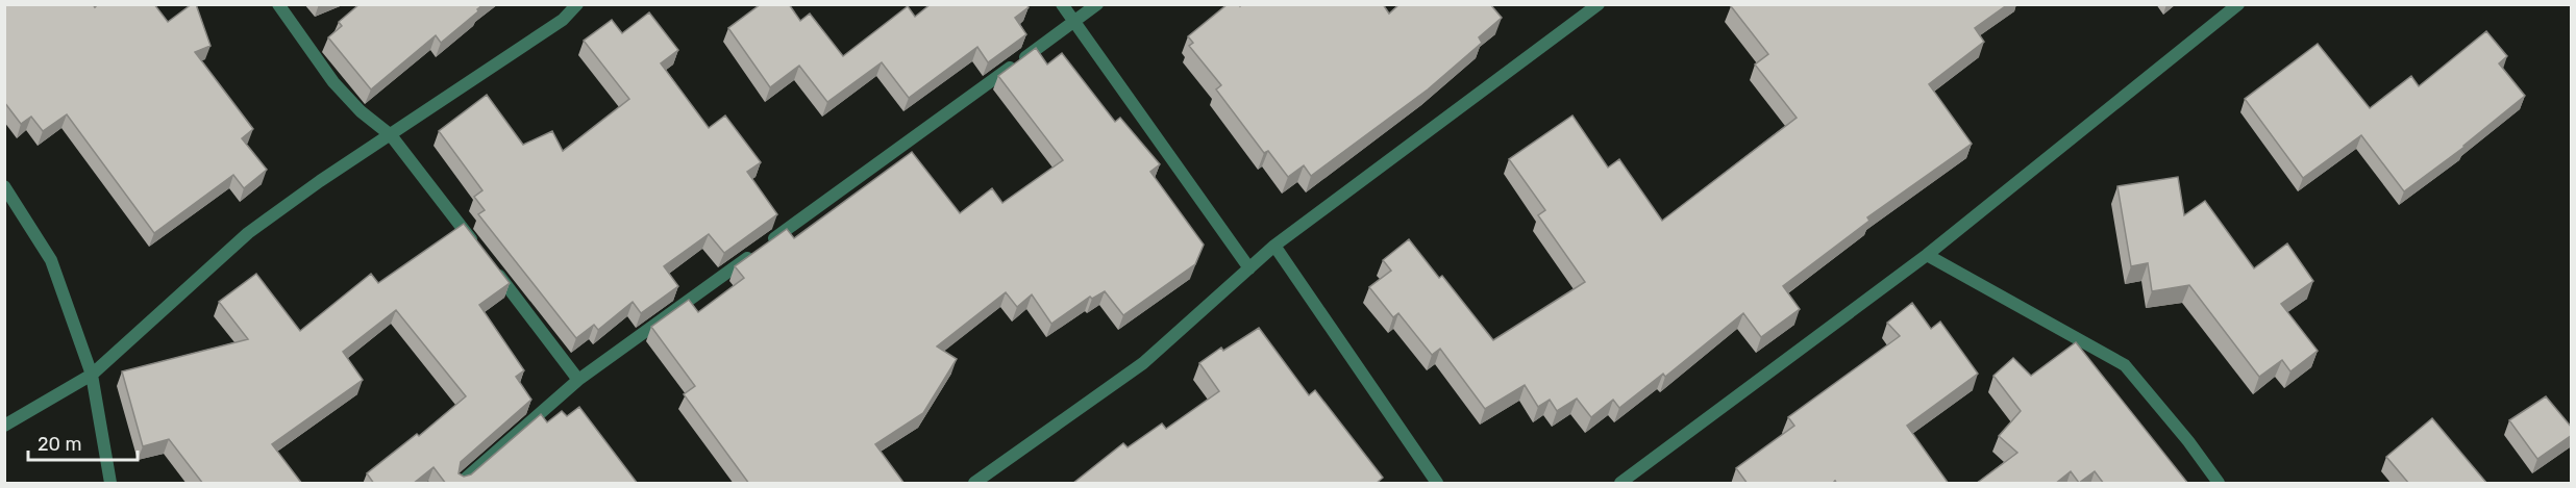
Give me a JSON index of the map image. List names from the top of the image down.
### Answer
{
  "scale_bar": "20 m"
}
